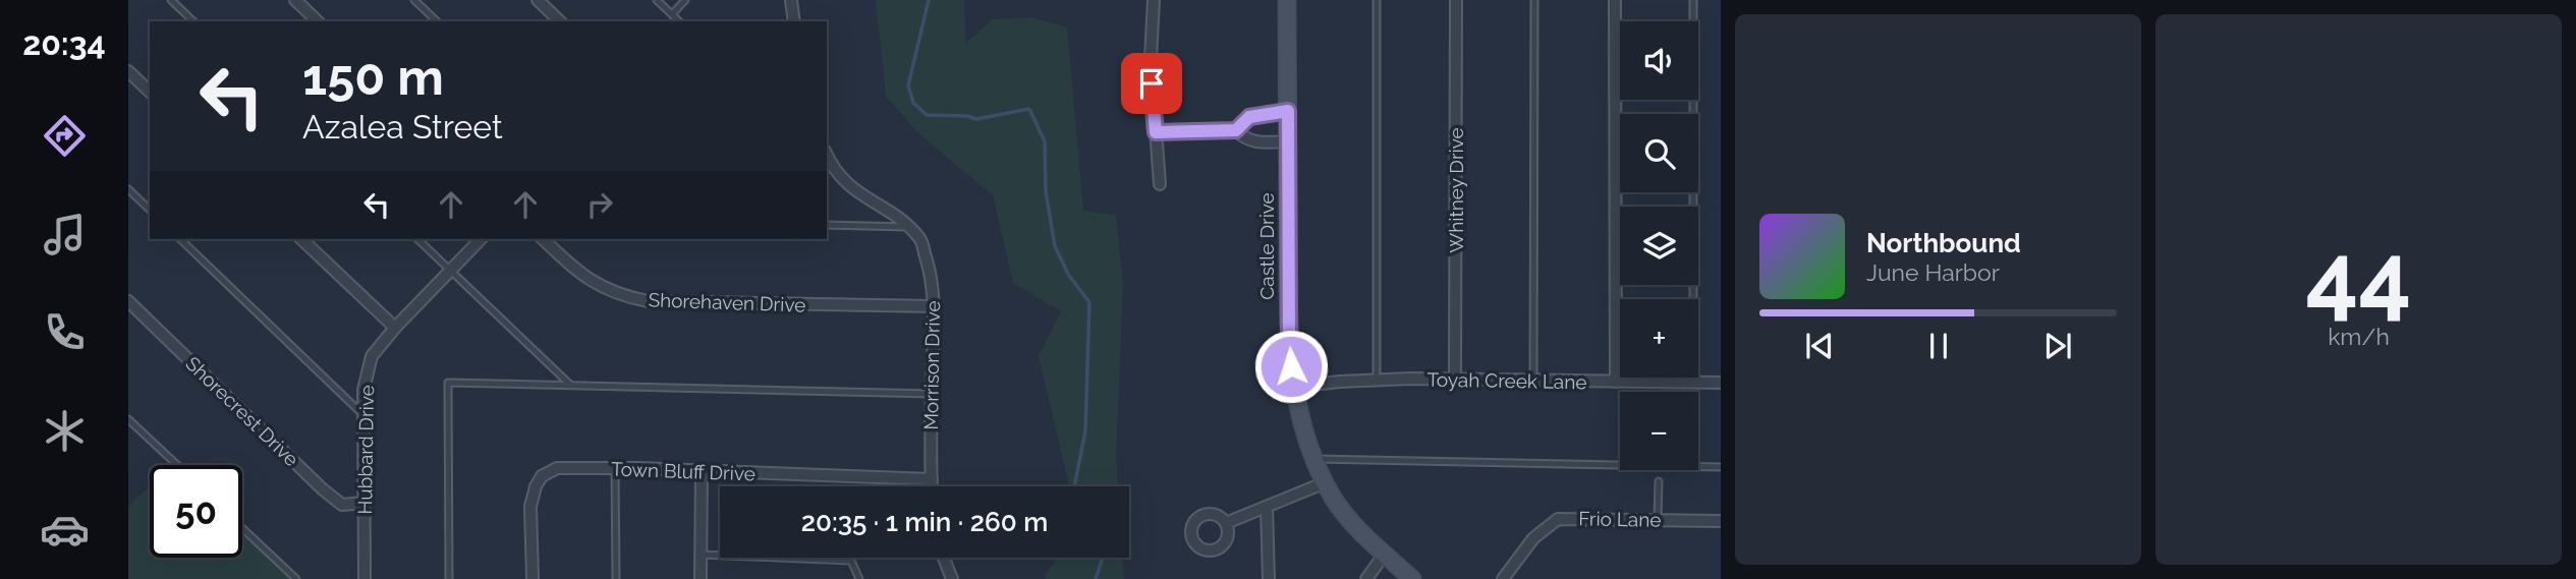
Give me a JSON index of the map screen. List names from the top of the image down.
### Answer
{
  "streets": {
    "main road": ["Castle Drive"],
    "street": [
      "Whitney Drive",
      "Shorehaven Drive",
      "Morrison Drive",
      "Toyah Creek Lane",
      "Shorecrest Drive",
      "Hubbard Drive",
      "Town Bluff Drive",
      "Frio Lane"
    ]
  },
  "crossings": [
    ["Whitney Drive", "Toyah Creek Lane"],
    ["Castle Drive", "Toyah Creek Lane"],
    ["Shorehaven Drive", "Morrison Drive"],
    ["Morrison Drive", "Town Bluff Drive"],
    ["Shorecrest Drive", "Hubbard Drive"]
  ],
  "page": {
    "tabs": "20:34",
    "tile": ["44", "km/h"],
    "map_buttons": ["+", "−"],
    "turn": ["150 m", "Azalea Street"],
    "song": ["Northbound", "June Harbor"],
    "limit": "50",
    "trip": "20:35 · 1 min · 260 m"
  }
}
